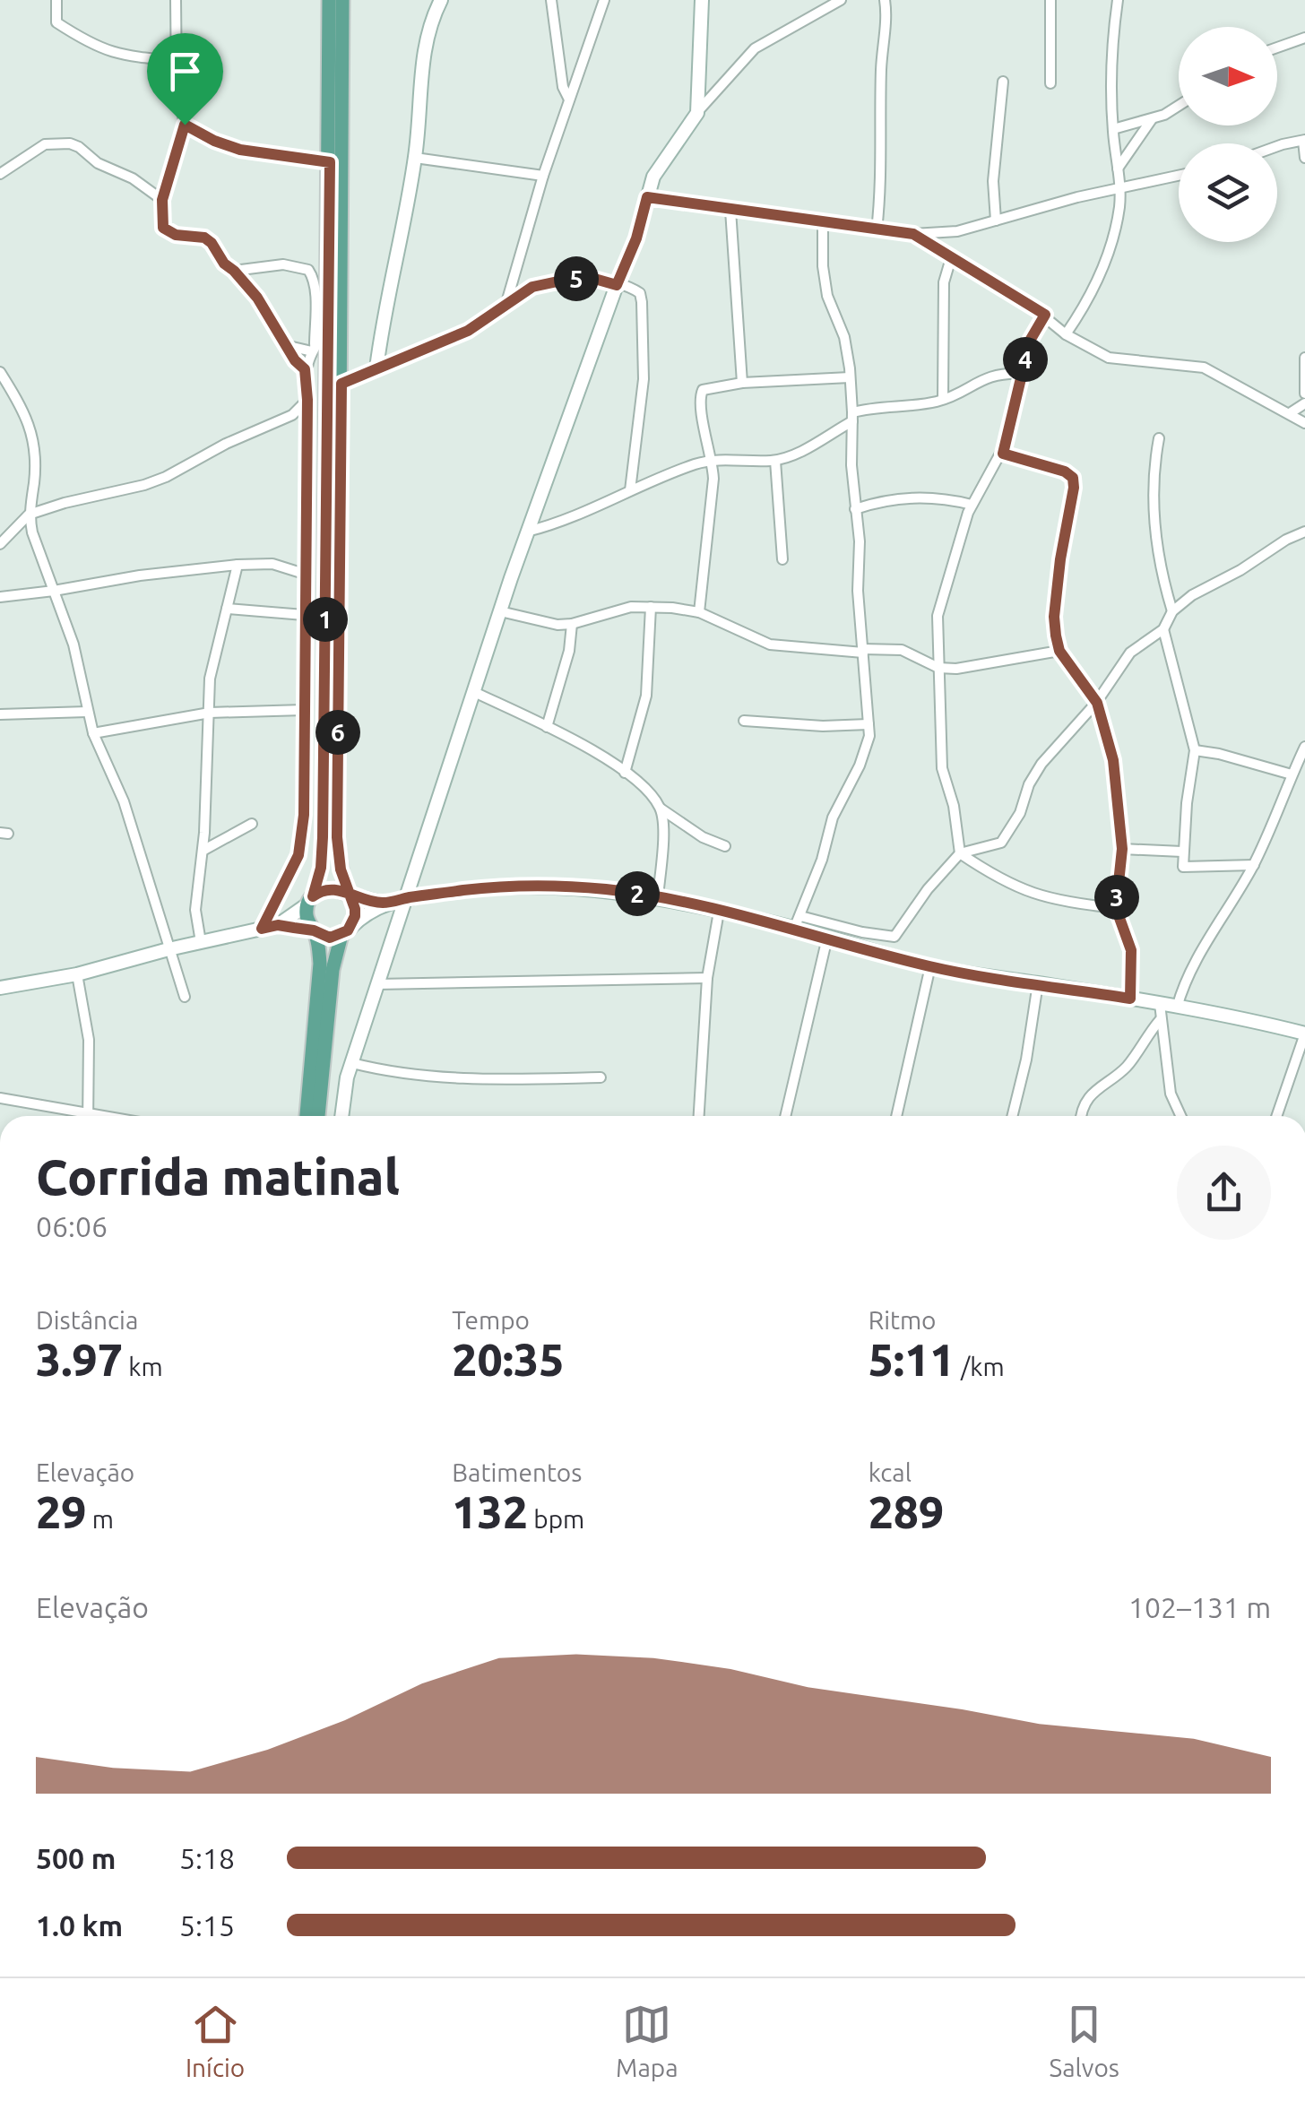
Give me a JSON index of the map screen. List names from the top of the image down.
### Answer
{
  "north": "right",
  "page": {
    "pins": [
      "5",
      "4",
      "1",
      "6",
      "2",
      "3"
    ],
    "heading": ["Corrida matinal", "06:06"],
    "stats": [
      ["Distância", "3.97 km"],
      ["Tempo", "20:35"],
      ["Ritmo", "5:11 /km"],
      ["Elevação", "29 m"],
      ["Batimentos", "132 bpm"],
      ["kcal", "289"]
    ],
    "chart": ["Elevação", "102–131 m"],
    "list": [
      {
        "name": "500 m",
        "note": "5:18"
      },
      {
        "name": "1.0 km",
        "note": "5:15"
      }
    ],
    "tabs": ["Início", "Mapa", "Salvos"]
  }
}
